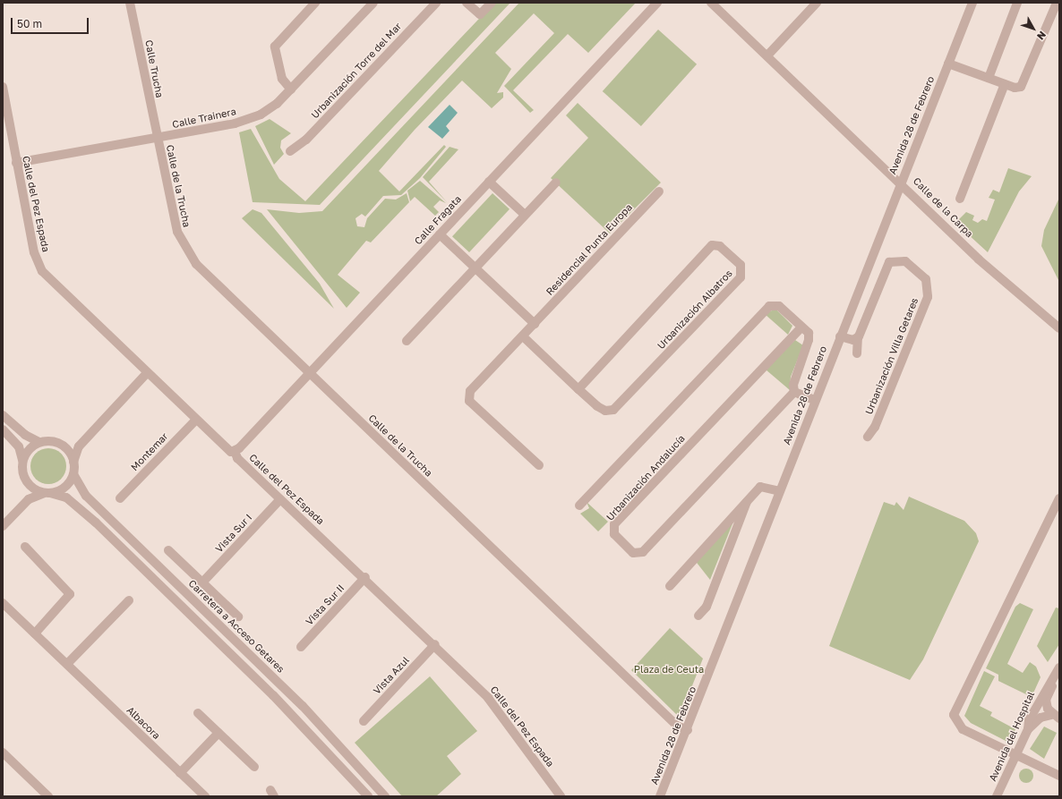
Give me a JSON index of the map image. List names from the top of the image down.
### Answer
{
  "streets": {
    "street": [
      "Calle Trucha",
      "Urbanización Torre del Mar",
      "Calle Trainera",
      "Avenida 28 de Febrero",
      "Calle de la Trucha",
      "Calle del Pez Espada",
      "Calle de la Carpa",
      "Calle Fragata",
      "Residencial Punta Europa",
      "Urbanización Albatros",
      "Urbanización Villa Getares",
      "Montemar",
      "Urbanización Andalucía",
      "Vista Sur I",
      "Vista Sur II",
      "Carretera a Acceso Getares",
      "Vista Azul",
      "Albacora",
      "Avenida del Hospital"
    ]
  },
  "crossings": [
    ["Calle Trucha", "Calle Trainera"],
    ["Calle Trucha", "Calle de la Trucha"],
    ["Calle Trainera", "Calle de la Trucha"],
    ["Calle Trainera", "Calle del Pez Espada"],
    ["Avenida 28 de Febrero", "Calle de la Trucha"],
    ["Avenida 28 de Febrero", "Calle de la Carpa"],
    ["Calle de la Trucha", "Calle Fragata"],
    ["Calle del Pez Espada", "Calle Fragata"],
    ["Calle del Pez Espada", "Montemar"],
    ["Calle del Pez Espada", "Vista Sur I"],
    ["Calle del Pez Espada", "Vista Sur II"],
    ["Calle del Pez Espada", "Vista Azul"],
    ["Residencial Punta Europa", "Urbanización Albatros"]
  ],
  "parks": ["Plaza de Ceuta"],
  "scale_bar": "50 m",
  "north": "bottom right"
}
